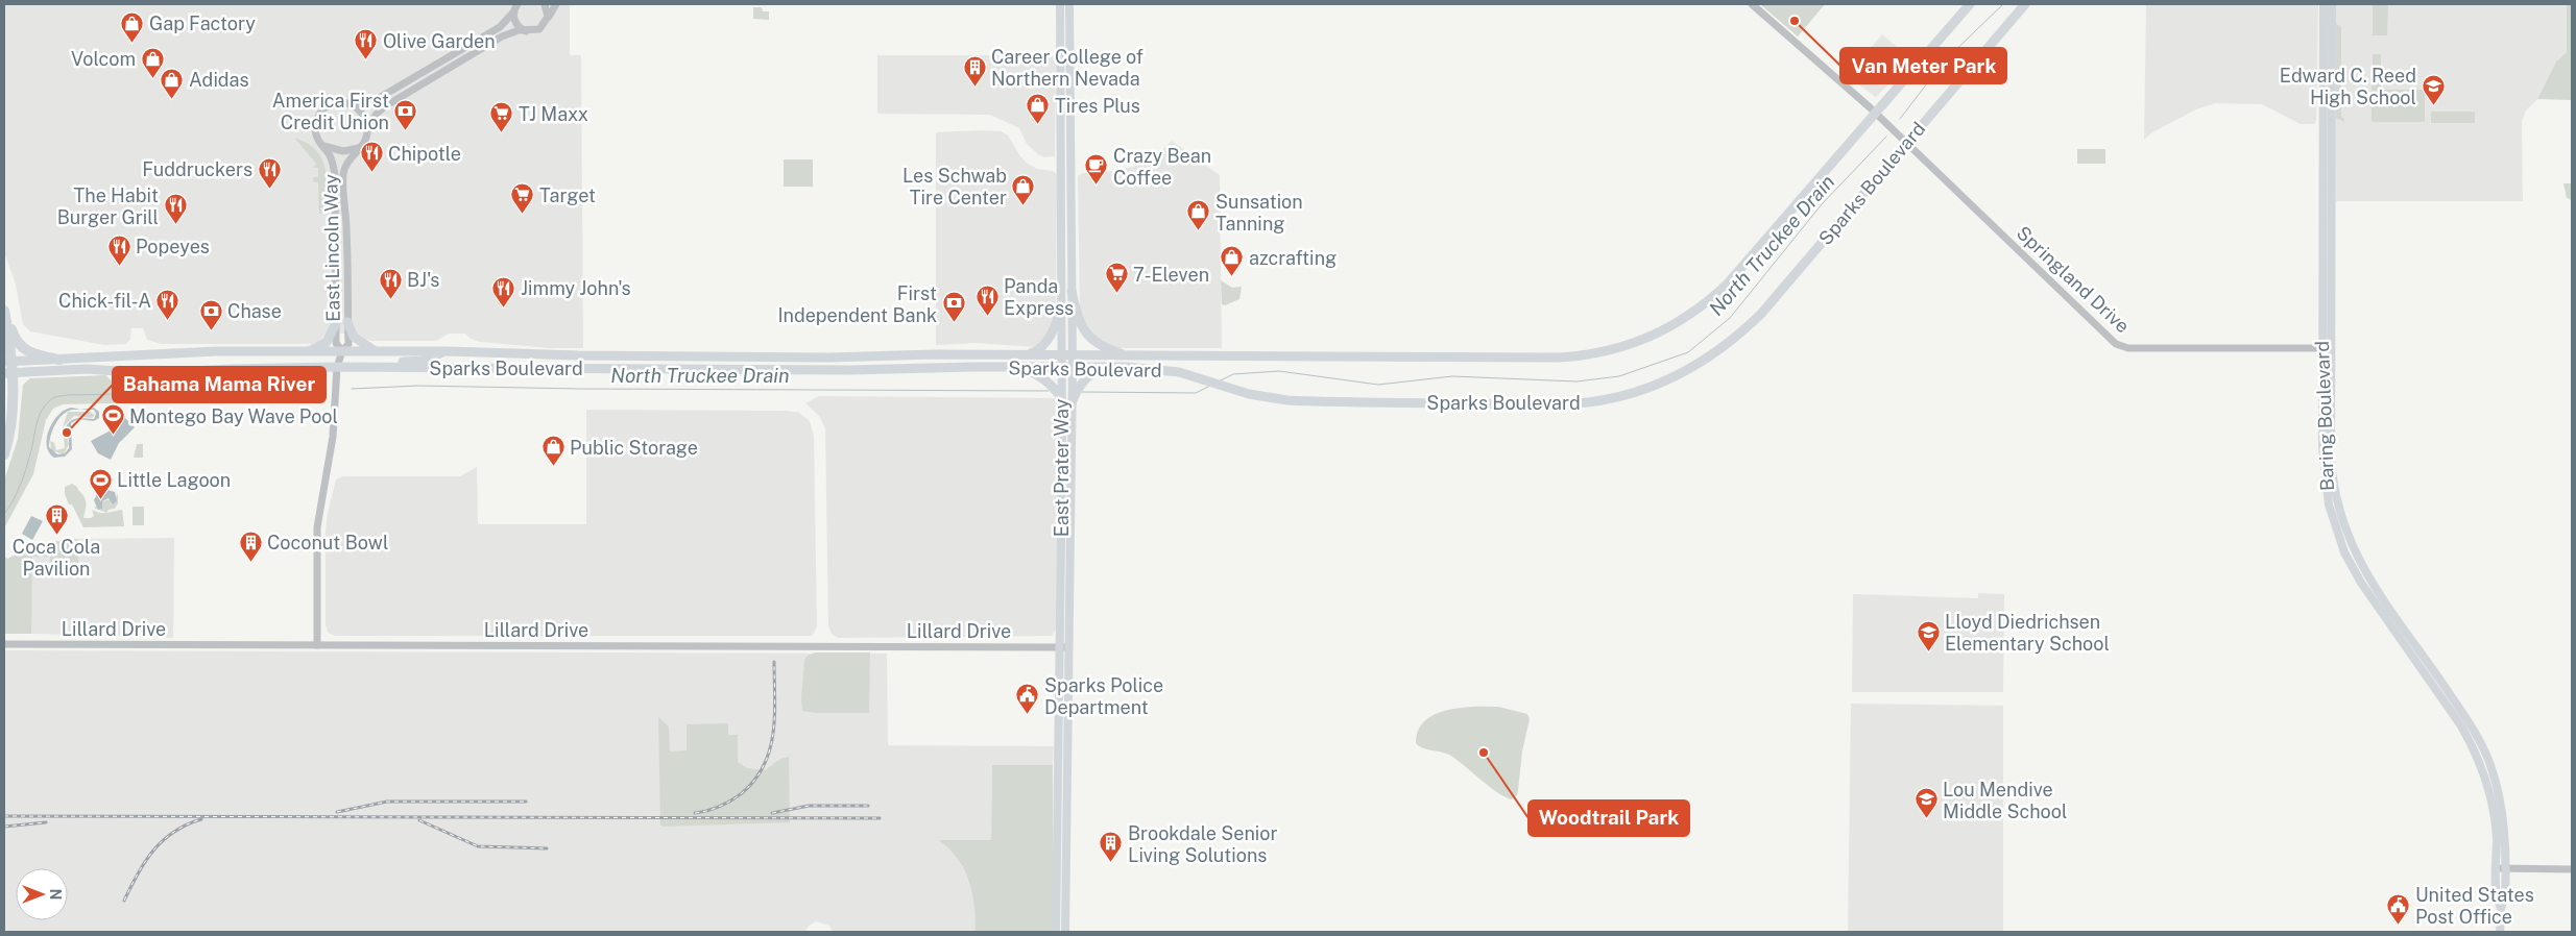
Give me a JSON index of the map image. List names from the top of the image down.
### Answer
{
  "streets": {
    "main road": ["Sparks Boulevard", "Baring Boulevard", "East Prater Way"],
    "street": ["East Lincoln Way", "Springland Drive", "Lillard Drive"]
  },
  "crossings": [
    ["Sparks Boulevard", "East Lincoln Way"],
    ["Sparks Boulevard", "Springland Drive"],
    ["Sparks Boulevard", "East Prater Way"],
    ["East Lincoln Way", "Lillard Drive"],
    ["Springland Drive", "Baring Boulevard"],
    ["East Prater Way", "Lillard Drive"]
  ],
  "water": ["North Truckee Drain"],
  "places": {
    "other": ["Van Meter Park", "Bahama Mama River", "Woodtrail Park"],
    "shop": [
      "Gap Factory",
      "Volcom",
      "Adidas",
      "Tires Plus",
      "Les Schwab Tire Center",
      "Sunsation Tanning",
      "azcrafting",
      "Public Storage"
    ],
    "restaurant": [
      "Olive Garden",
      "Chipotle",
      "Fuddruckers",
      "The Habit Burger Grill",
      "Popeyes",
      "BJ's",
      "Jimmy John's",
      "Panda Express",
      "Chick-fil-A"
    ],
    "building": [
      "Career College of Northern Nevada",
      "Coca Cola Pavilion",
      "Coconut Bowl",
      "Brookdale Senior Living Solutions"
    ],
    "school or university": ["Edward C. Reed High School", "Lloyd Diedrichsen Elementary School", "Lou Mendive Middle School"],
    "bank": ["America First Credit Union", "First Independent Bank", "Chase"],
    "supermarket": ["TJ Maxx", "Target", "7-Eleven"],
    "cafe": ["Crazy Bean Coffee"],
    "sports": ["Montego Bay Wave Pool", "Little Lagoon"],
    "public building": ["Sparks Police Department", "United States Post Office"]
  },
  "north": "right"
}
